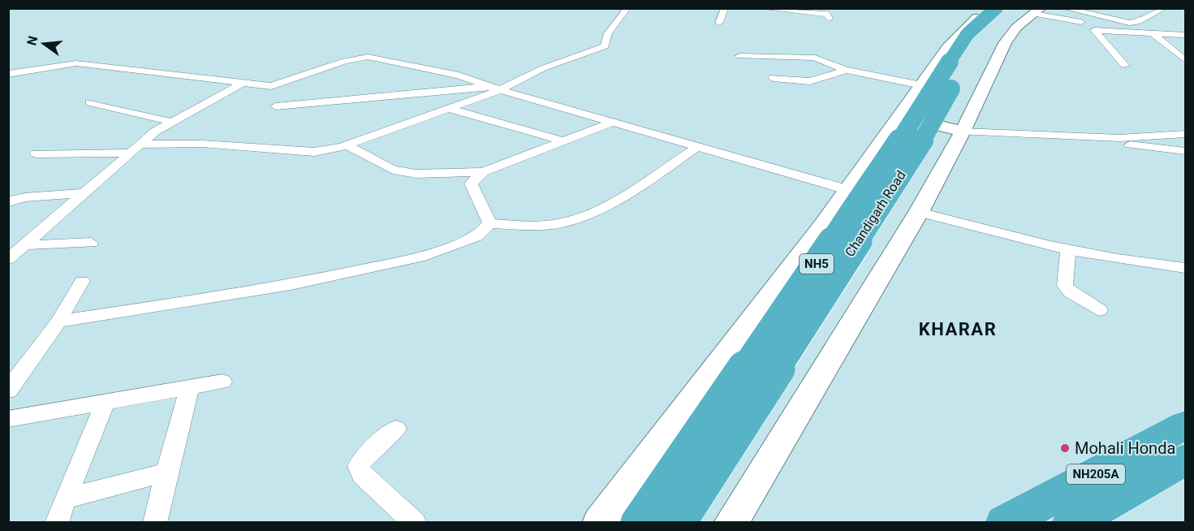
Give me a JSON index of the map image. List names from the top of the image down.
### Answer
{
  "streets": {
    "highway": ["Chandigarh Road", "NH5", "NH205A"]
  },
  "districts": ["KHARAR"],
  "places": ["Mohali Honda"],
  "north": "left"
}
